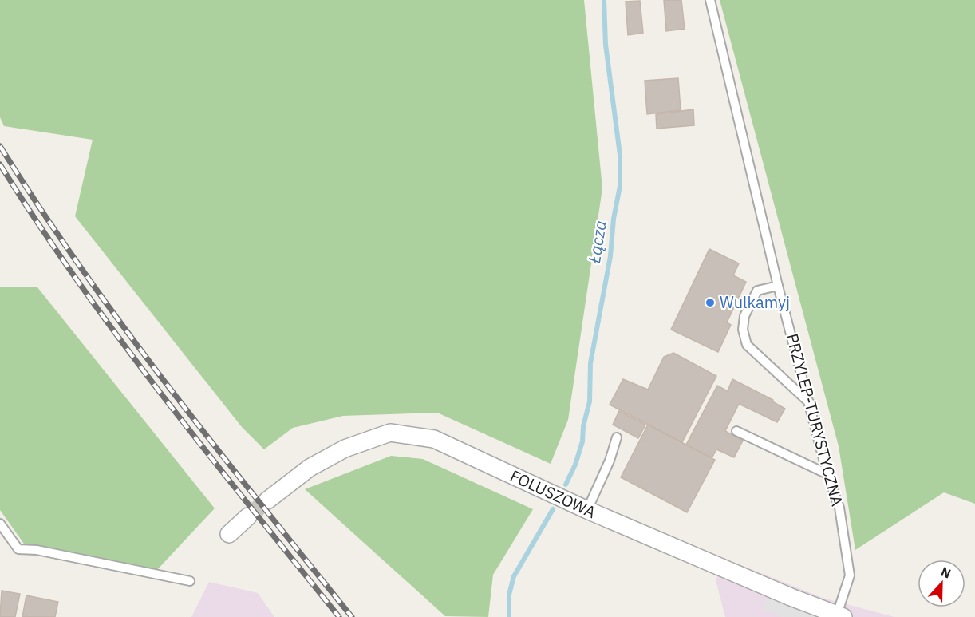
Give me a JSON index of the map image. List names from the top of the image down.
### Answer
{
  "streets": {
    "street": ["FOLUSZOWA"],
    "lane": ["PRZYLEP-TURYSTYCZNA"]
  },
  "crossings": [
    ["PRZYLEP-TURYSTYCZNA", "FOLUSZOWA"]
  ],
  "water": ["Łącza"],
  "places": ["Wulkamyj"],
  "north": "top"
}
